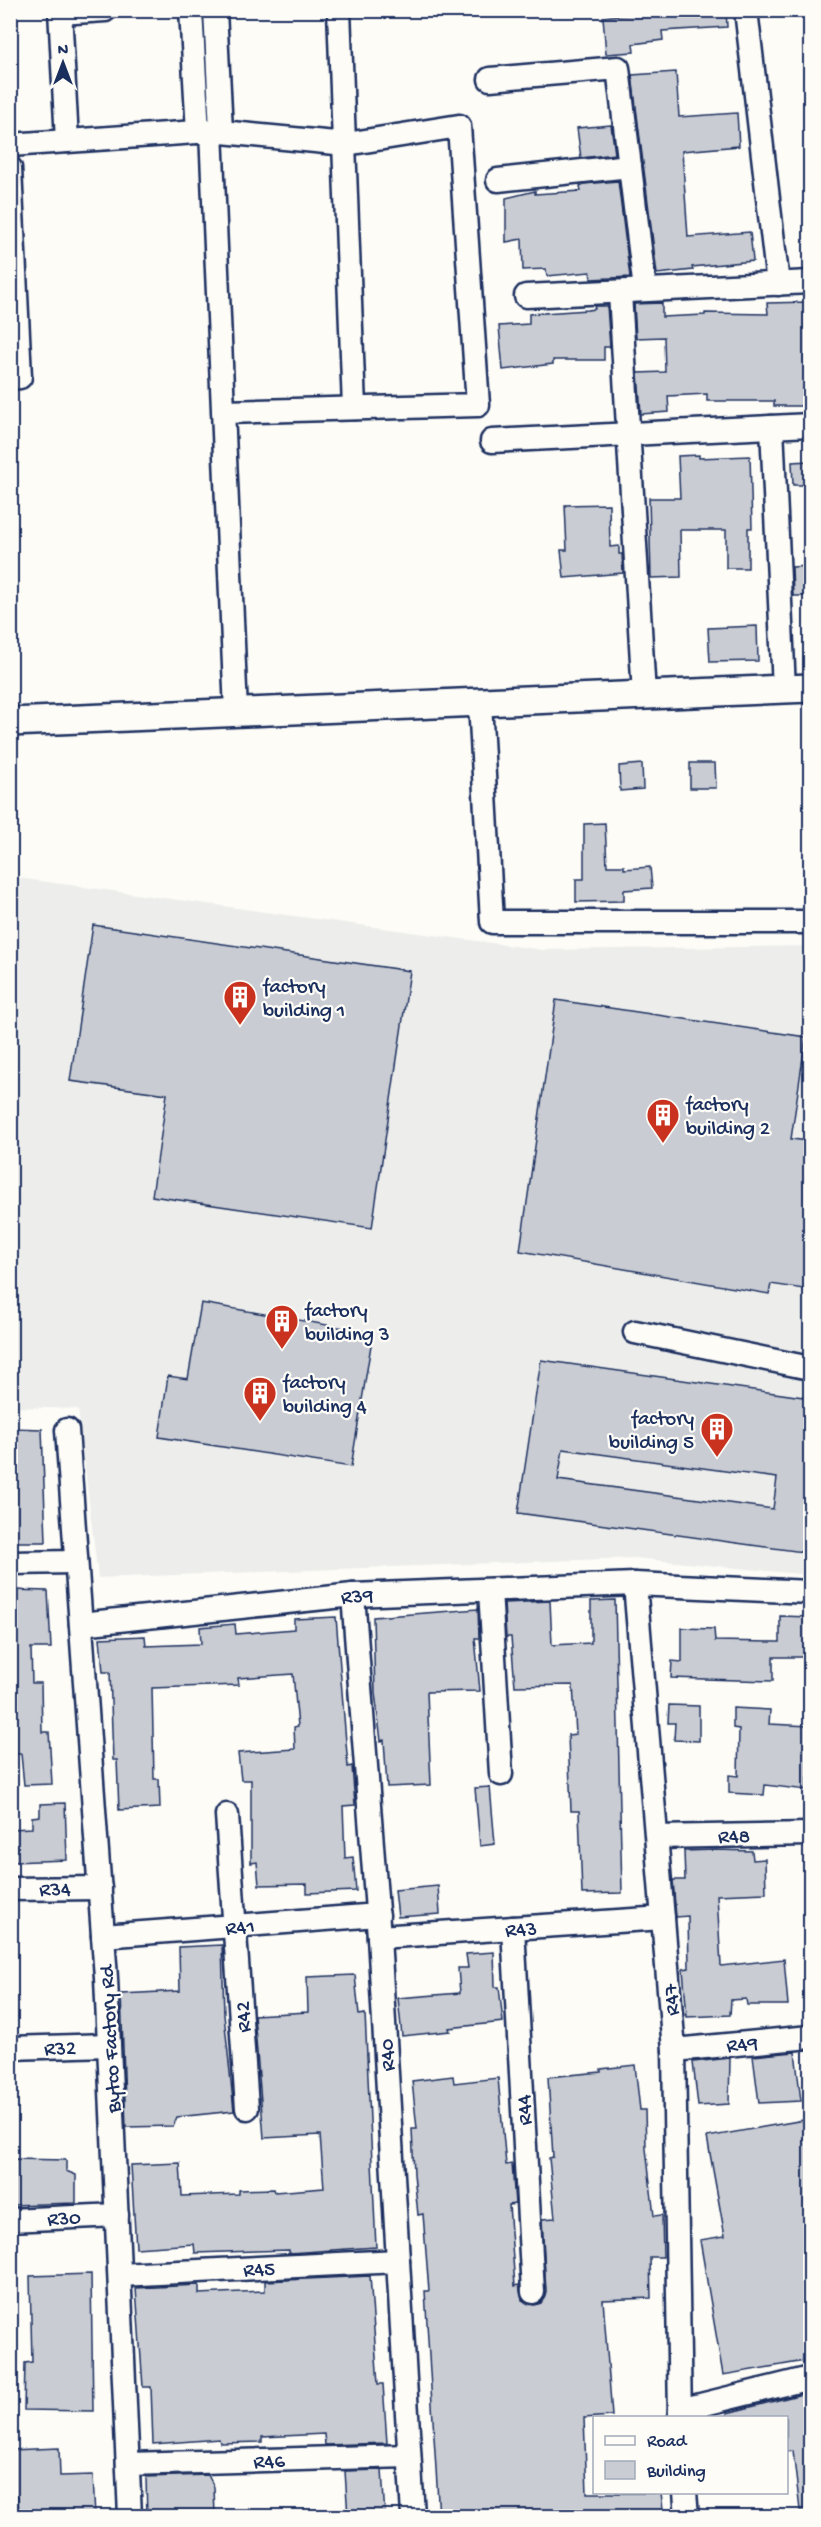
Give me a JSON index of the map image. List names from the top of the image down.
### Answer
{
  "streets": {
    "street": [
      "R39",
      "R48",
      "R34",
      "R41",
      "R43",
      "R47",
      "R42",
      "Bytco Factory Rd",
      "R49",
      "R32",
      "R40",
      "R44",
      "R30",
      "R45",
      "R46"
    ]
  },
  "crossings": [
    ["R39", "R47"],
    ["R39", "Bytco Factory Rd"],
    ["R39", "R40"],
    ["R48", "R47"],
    ["R34", "Bytco Factory Rd"],
    ["R41", "R43"],
    ["R41", "R42"],
    ["R41", "Bytco Factory Rd"],
    ["R41", "R40"],
    ["R43", "R47"],
    ["R43", "R40"],
    ["R43", "R44"],
    ["R47", "R49"],
    ["Bytco Factory Rd", "R32"],
    ["Bytco Factory Rd", "R30"],
    ["Bytco Factory Rd", "R45"],
    ["Bytco Factory Rd", "R46"],
    ["R40", "R45"],
    ["R40", "R46"]
  ],
  "places": {
    "building": [
      "factory building 1",
      "factory building 2",
      "factory building 3",
      "factory building 4",
      "factory building 5"
    ]
  },
  "legend": ["Road", "Building"],
  "north": "top"
}
